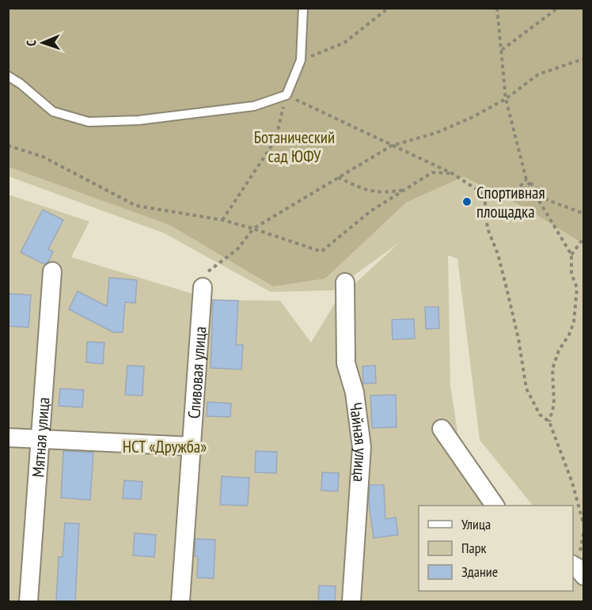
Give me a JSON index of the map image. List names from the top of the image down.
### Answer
{
  "streets": {
    "street": ["Сливовая улица", "Мятная улица", "Чайная улица"]
  },
  "parks": ["Ботанический сад ЮФУ", "НСТ «Дружба»"],
  "places": ["Спортивная площадка"],
  "legend": ["Улица", "Парк", "Здание"],
  "north": "left"
}
